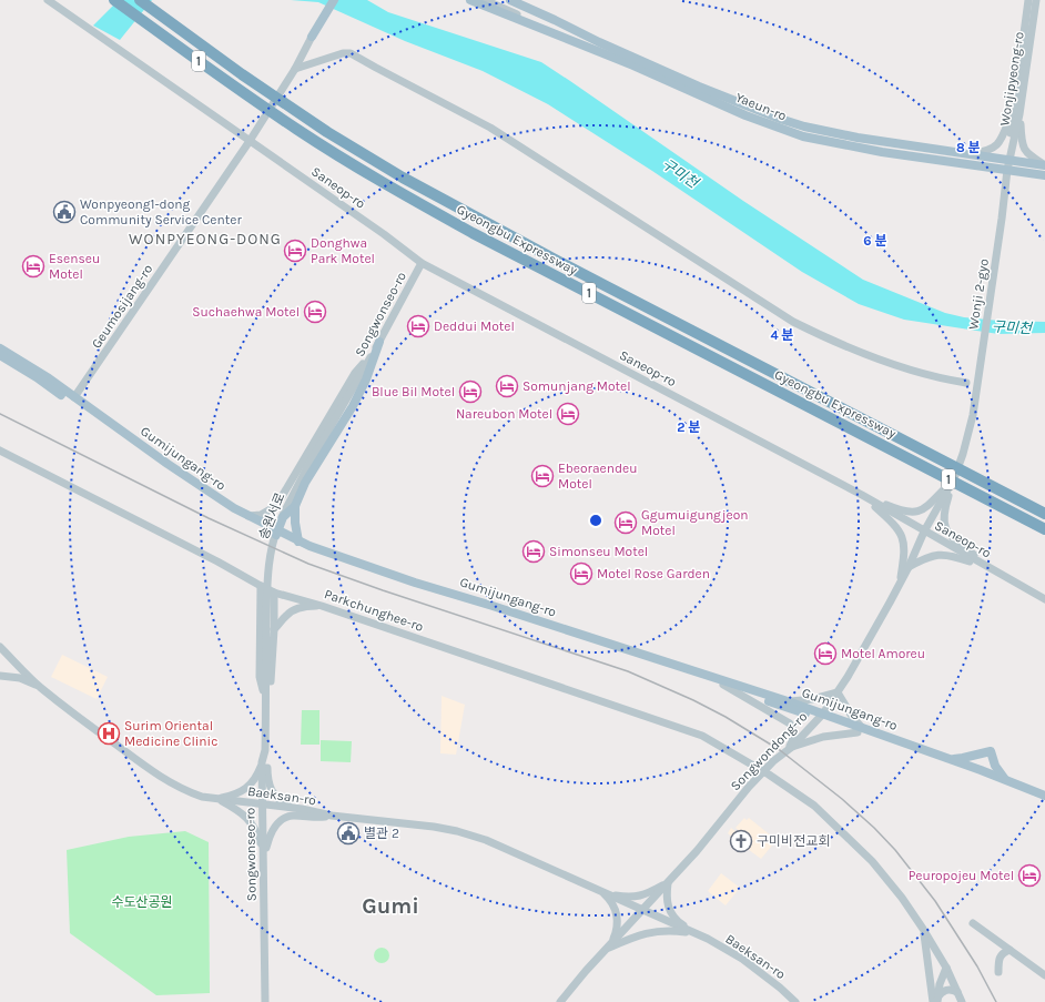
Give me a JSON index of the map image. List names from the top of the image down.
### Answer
{
  "streets": {
    "highway": ["1", "Gyeongbu Expressway"],
    "main road": ["Yaeun-ro", "Gumijungang-ro"],
    "street": [
      "Wonjipyeong-ro",
      "Saneop-ro",
      "Wonji 2-gyo",
      "Geumosijang-ro",
      "Songwonseo-ro",
      "송원서로",
      "Parkchunghee-ro",
      "Songwondong-ro",
      "Baeksan-ro"
    ]
  },
  "crossings": [
    ["Wonjipyeong-ro", "Yaeun-ro"],
    ["Wonjipyeong-ro", "Wonji 2-gyo"],
    ["Saneop-ro", "Geumosijang-ro"],
    ["Saneop-ro", "Songwonseo-ro"],
    ["Saneop-ro", "Songwondong-ro"],
    ["Geumosijang-ro", "Gumijungang-ro"],
    ["Songwonseo-ro", "송원서로"],
    ["Songwonseo-ro", "Baeksan-ro"],
    ["Gumijungang-ro", "Songwondong-ro"],
    ["Songwondong-ro", "Baeksan-ro"]
  ],
  "districts": ["WONPYEONG-DONG", "Gumi"],
  "water": ["구미천"],
  "parks": ["수도산공원"],
  "places": {
    "public building": ["Wonpyeong1-dong Community Service Center", "별관 2"],
    "hotel": [
      "Donghwa Park Motel",
      "Esenseu Motel",
      "Suchaehwa Motel",
      "Deddui Motel",
      "Somunjang Motel",
      "Blue Bil Motel",
      "Nareubon Motel",
      "Ebeoraendeu Motel",
      "Ggumuigungjeon Motel",
      "Simonseu Motel",
      "Motel Rose Garden",
      "Motel Amoreu",
      "Peuropojeu Motel"
    ],
    "hospital": ["Surim Oriental Medicine Clinic"],
    "church": ["구미비전교회"]
  },
  "rings": [
    "8 분",
    "6 분",
    "4 분",
    "2 분"
  ]
}
